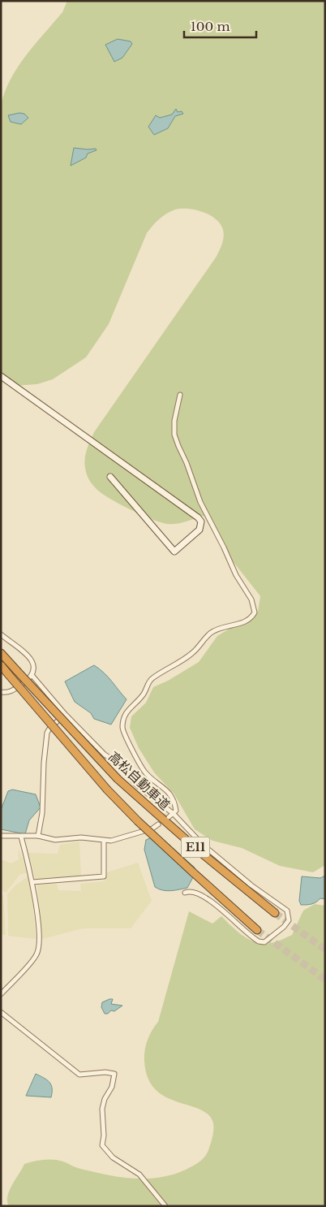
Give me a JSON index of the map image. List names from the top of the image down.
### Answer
{
  "streets": {
    "highway": ["高松自動車道", "E11"]
  },
  "scale_bar": "100 m"
}
